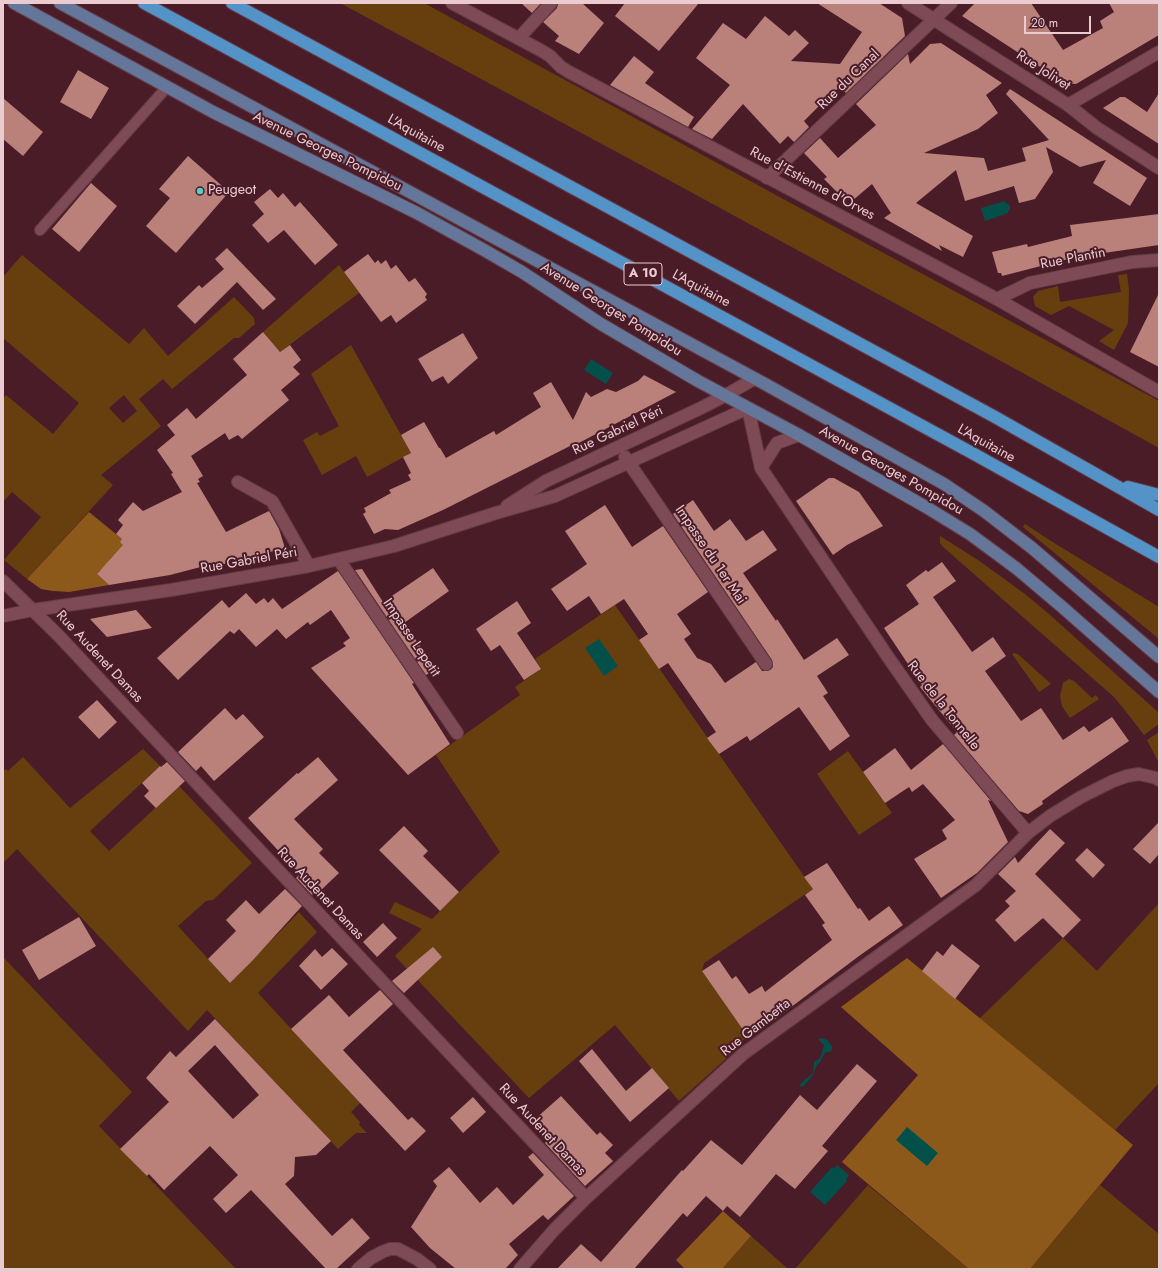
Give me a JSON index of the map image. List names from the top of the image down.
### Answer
{
  "streets": {
    "highway": ["L'Aquitaine", "A 10"],
    "main road": ["Avenue Georges Pompidou"],
    "street": [
      "Rue Jolivet",
      "Rue du Canal",
      "Rue d'Estienne d'Orves",
      "Rue Plantin",
      "Rue Gabriel Péri",
      "Impasse du 1er Mai",
      "Impasse Lepetit",
      "Rue Audenet Damas",
      "Rue de la Tonnelle",
      "Rue Gambetta"
    ]
  },
  "crossings": [
    ["Rue Jolivet", "Rue du Canal"],
    ["Rue du Canal", "Rue d'Estienne d'Orves"],
    ["Avenue Georges Pompidou", "Rue Gabriel Péri"],
    ["Avenue Georges Pompidou", "Rue de la Tonnelle"],
    ["Rue d'Estienne d'Orves", "Rue Plantin"],
    ["Rue Gabriel Péri", "Impasse du 1er Mai"],
    ["Rue Gabriel Péri", "Impasse Lepetit"],
    ["Rue Gabriel Péri", "Rue Audenet Damas"],
    ["Rue Gabriel Péri", "Rue de la Tonnelle"],
    ["Rue Audenet Damas", "Rue Gambetta"],
    ["Rue de la Tonnelle", "Rue Gambetta"]
  ],
  "places": ["Peugeot"],
  "scale_bar": "20 m"
}
